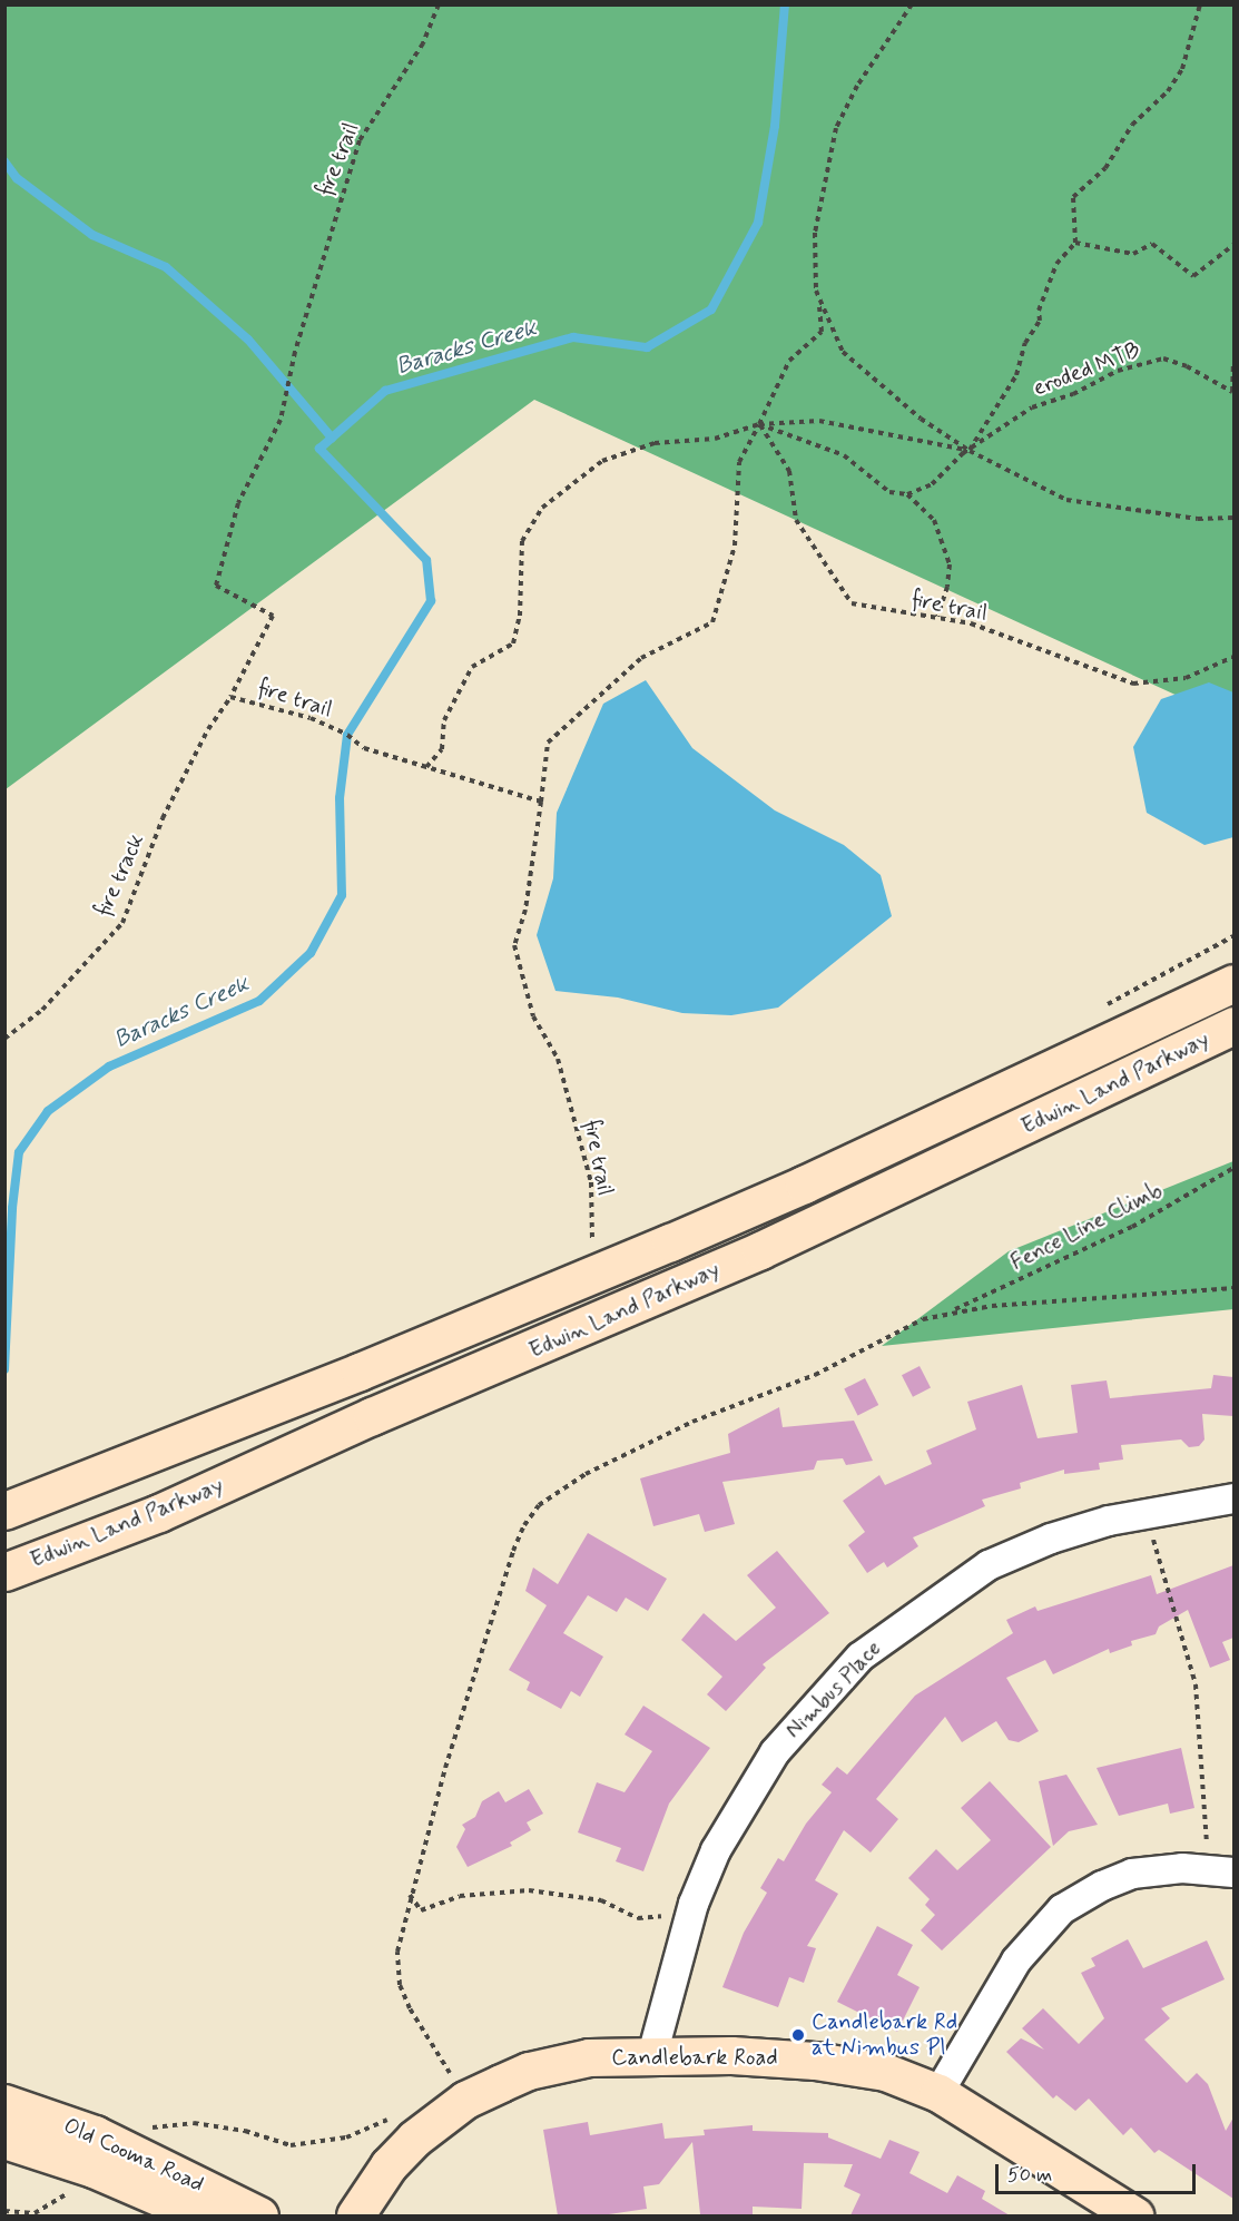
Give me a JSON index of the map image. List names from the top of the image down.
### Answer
{
  "streets": {
    "main road": ["Edwin Land Parkway", "Candlebark Road", "Old Cooma Road"],
    "street": ["Nimbus Place"],
    "path": [
      "fire trail",
      "eroded MTB",
      "fire track",
      "Fence Line Climb"
    ]
  },
  "crossings": [
    ["fire trail", "fire track"],
    ["Nimbus Place", "Candlebark Road"]
  ],
  "water": ["Baracks Creek"],
  "places": ["Candlebark Rd at Nimbus Pl"],
  "scale_bar": "50 m"
}
